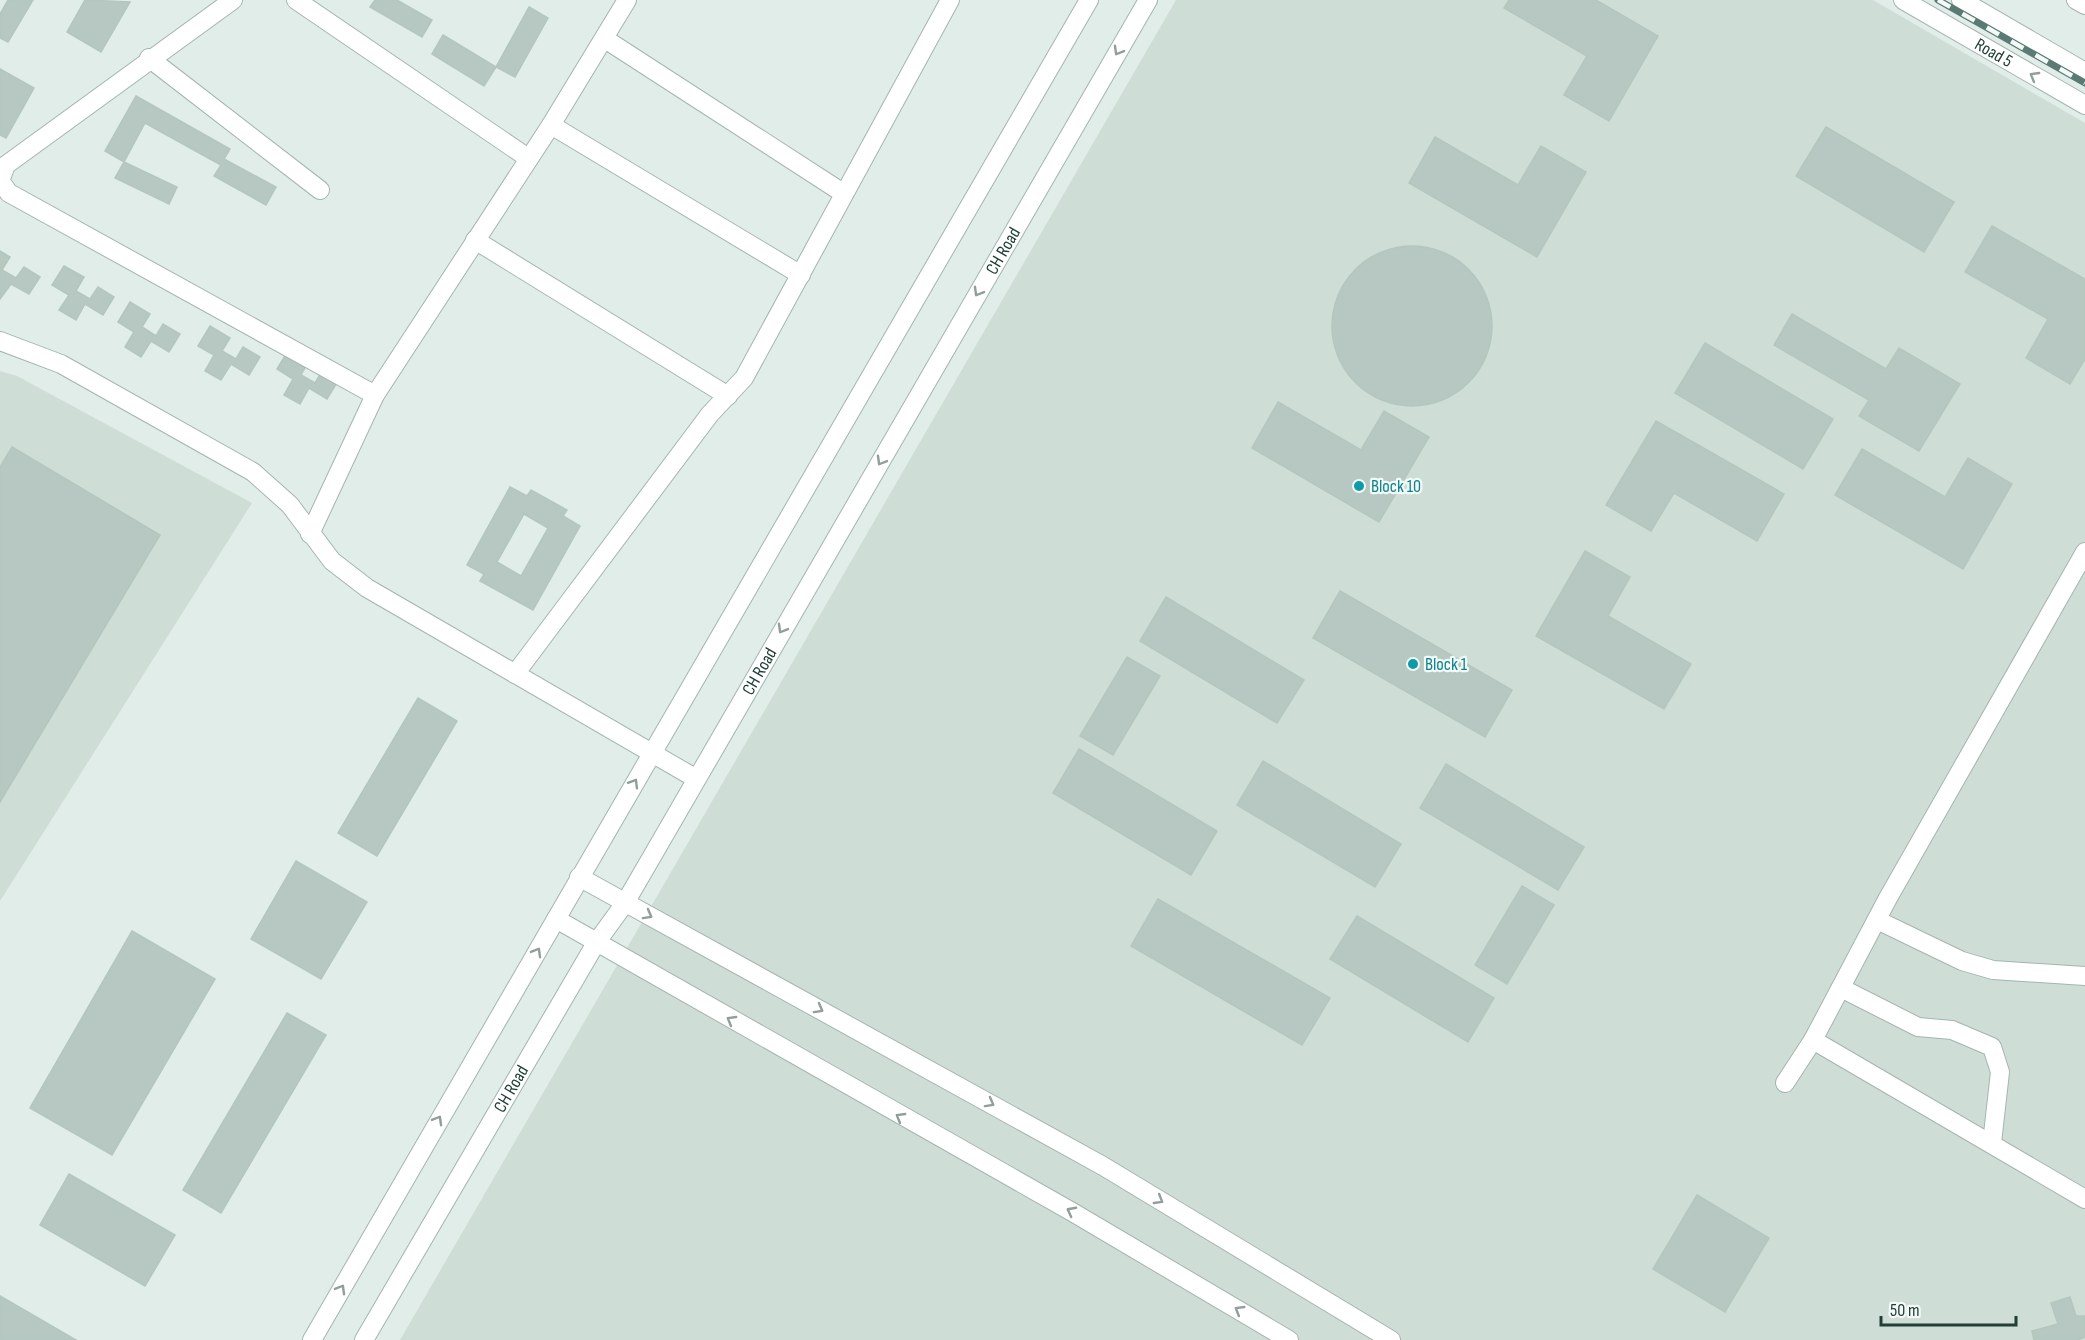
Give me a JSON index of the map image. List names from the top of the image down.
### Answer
{
  "streets": {
    "street": ["Road 5", "CH Road"]
  },
  "places": ["Block 10", "Block 1"],
  "scale_bar": "50 m"
}
